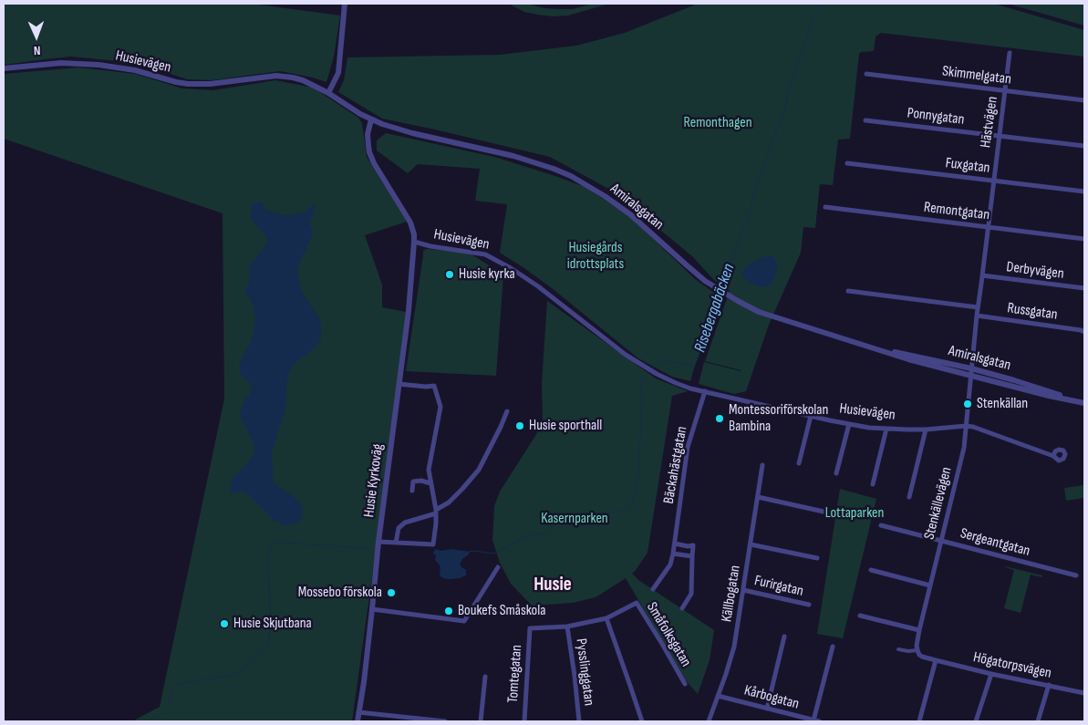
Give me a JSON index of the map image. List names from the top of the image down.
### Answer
{
  "streets": {
    "street": [
      "Husievägen",
      "Skimmelgatan",
      "Ponnygatan",
      "Hästvägen",
      "Fuxgatan",
      "Amiralsgatan",
      "Remontgatan",
      "Derbyvägen",
      "Russgatan",
      "Bäckahästgatan",
      "Husie Kyrkoväg",
      "Stenkällevägen",
      "Sergeantgatan",
      "Furirgatan",
      "Källbogatan",
      "Småfolksgatan",
      "Högatorpsvägen",
      "Pysslinggatan",
      "Tomtegatan",
      "Kårbogatan"
    ]
  },
  "crossings": [
    ["Husievägen", "Amiralsgatan"],
    ["Husievägen", "Bäckahästgatan"],
    ["Husievägen", "Husie Kyrkoväg"],
    ["Husievägen", "Stenkällevägen"],
    ["Skimmelgatan", "Hästvägen"],
    ["Ponnygatan", "Hästvägen"],
    ["Hästvägen", "Fuxgatan"],
    ["Hästvägen", "Remontgatan"],
    ["Hästvägen", "Derbyvägen"],
    ["Hästvägen", "Stenkällevägen"],
    ["Amiralsgatan", "Stenkällevägen"],
    ["Derbyvägen", "Stenkällevägen"],
    ["Russgatan", "Stenkällevägen"],
    ["Stenkällevägen", "Sergeantgatan"],
    ["Furirgatan", "Källbogatan"],
    ["Källbogatan", "Kårbogatan"],
    ["Småfolksgatan", "Pysslinggatan"],
    ["Småfolksgatan", "Tomtegatan"]
  ],
  "districts": ["Husie"],
  "water": ["Risebergabäcken"],
  "parks": [
    "Remonthagen",
    "Husiegårds idrottsplats",
    "Lottaparken",
    "Kasernparken"
  ],
  "places": [
    "Husie kyrka",
    "Stenkällan",
    "Montessoriförskolan Bambina",
    "Husie sporthall",
    "Mossebo förskola",
    "Boukefs Småskola",
    "Husie Skjutbana"
  ],
  "north": "bottom"
}
